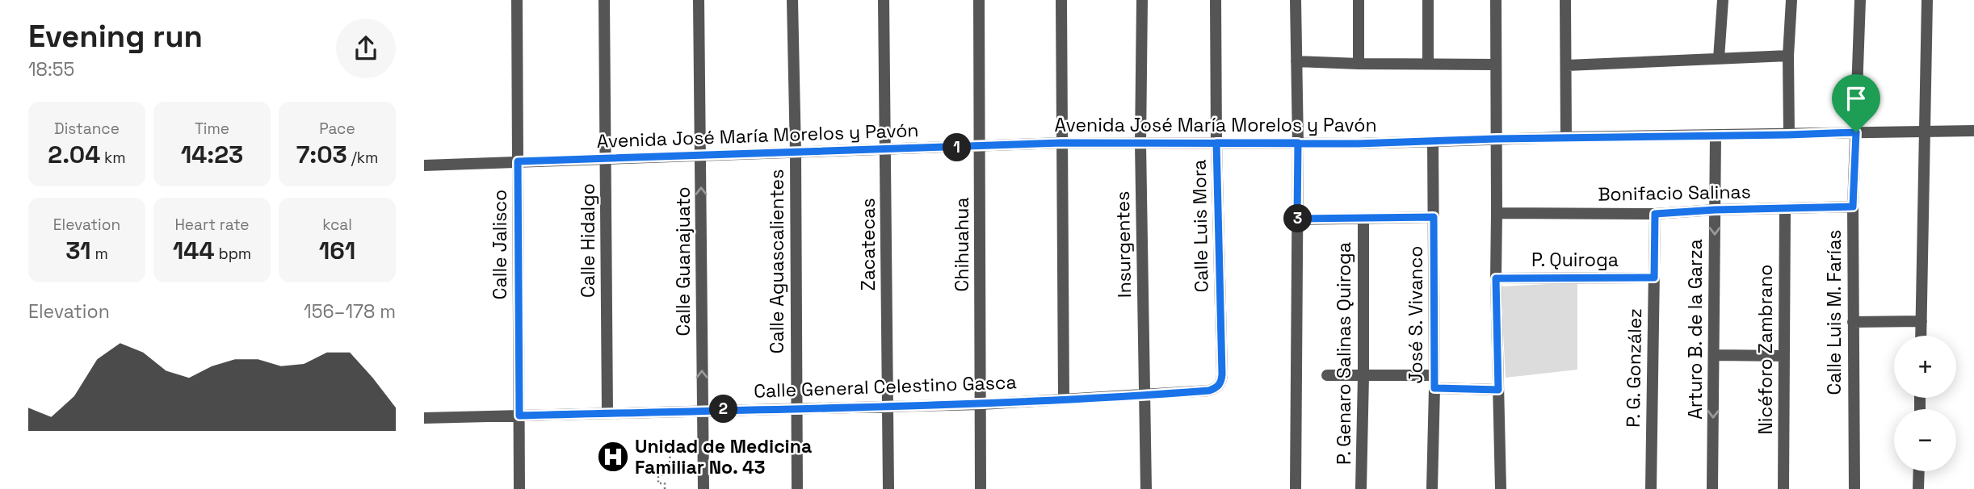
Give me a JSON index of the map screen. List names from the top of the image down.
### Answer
{
  "streets": {
    "street": [
      "Avenida José María Morelos y Pavón",
      "Bonifacio Salinas",
      "Calle Luis Mora",
      "Calle Hidalgo",
      "Calle Jalisco",
      "Zacatecas",
      "Chihuahua",
      "Insurgentes",
      "P. Quiroga",
      "Calle Guanajuato",
      "Calle Aguascalientes",
      "Calle Luis M. Farías",
      "José S. Vivanco",
      "Arturo B. de la Garza",
      "Nicéforo Zambrano",
      "P. Genaro Salinas Quiroga",
      "P. G. González",
      "Calle General Celestino Gasca"
    ]
  },
  "crossings": [
    ["Avenida José María Morelos y Pavón", "Calle Luis Mora"],
    ["Avenida José María Morelos y Pavón", "Calle Hidalgo"],
    ["Avenida José María Morelos y Pavón", "Calle Jalisco"],
    ["Avenida José María Morelos y Pavón", "Zacatecas"],
    ["Avenida José María Morelos y Pavón", "Chihuahua"],
    ["Avenida José María Morelos y Pavón", "Insurgentes"],
    ["Avenida José María Morelos y Pavón", "Calle Guanajuato"],
    ["Avenida José María Morelos y Pavón", "Calle Aguascalientes"],
    ["Avenida José María Morelos y Pavón", "Calle Luis M. Farías"],
    ["Avenida José María Morelos y Pavón", "José S. Vivanco"],
    ["Avenida José María Morelos y Pavón", "Arturo B. de la Garza"],
    ["Bonifacio Salinas", "Calle Luis M. Farías"],
    ["Bonifacio Salinas", "Arturo B. de la Garza"],
    ["Bonifacio Salinas", "Nicéforo Zambrano"],
    ["Bonifacio Salinas", "P. G. González"],
    ["Calle Luis Mora", "Calle General Celestino Gasca"],
    ["Calle Hidalgo", "Calle General Celestino Gasca"],
    ["Calle Jalisco", "Calle General Celestino Gasca"],
    ["Zacatecas", "Calle General Celestino Gasca"],
    ["Chihuahua", "Calle General Celestino Gasca"],
    ["Insurgentes", "Calle General Celestino Gasca"],
    ["P. Quiroga", "P. G. González"],
    ["Calle Guanajuato", "Calle General Celestino Gasca"],
    ["Calle Aguascalientes", "Calle General Celestino Gasca"]
  ],
  "one_way": ["Calle Guanajuato", "Arturo B. de la Garza"],
  "places": {
    "hospital": ["Unidad de Medicina Familiar No. 43"]
  },
  "page": {
    "heading": ["Evening run", "18:55"],
    "stats": [
      ["Distance", "2.04 km"],
      ["Time", "14:23"],
      ["Pace", "7:03 /km"],
      ["Elevation", "31 m"],
      ["Heart rate", "144 bpm"],
      ["kcal", "161"]
    ],
    "pins": ["1", "3", "2"],
    "chart": ["Elevation", "156–178 m"],
    "map_buttons": ["+", "−"]
  }
}
